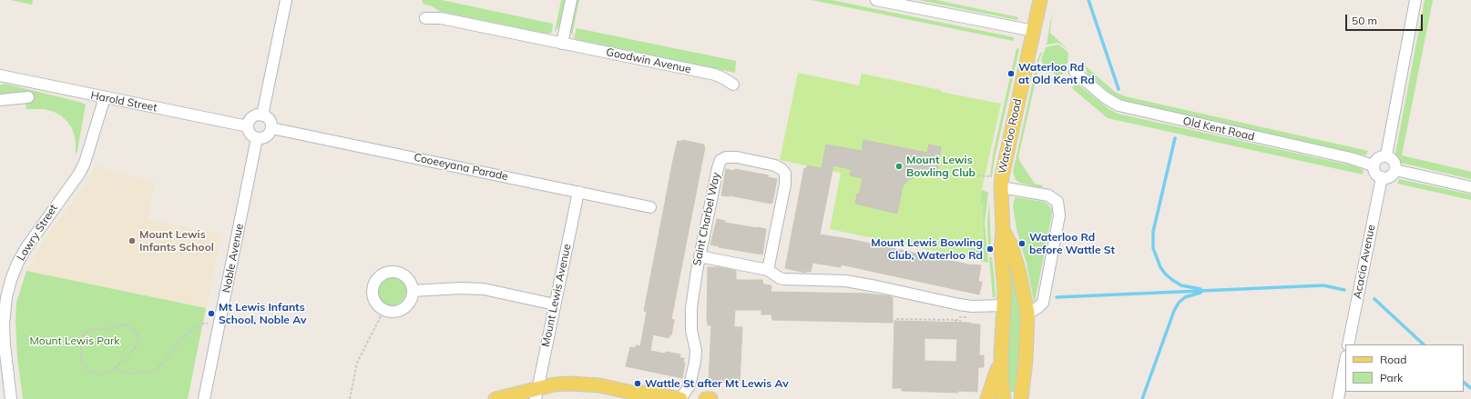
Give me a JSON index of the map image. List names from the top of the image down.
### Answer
{
  "streets": {
    "main road": ["Waterloo Road"],
    "street": [
      "Goodwin Avenue",
      "Harold Street",
      "Old Kent Road",
      "Cooeeyana Parade",
      "Saint Charbel Way",
      "Lowry Street",
      "Noble Avenue",
      "Acacia Avenue",
      "Mount Lewis Avenue"
    ]
  },
  "crossings": [
    ["Harold Street", "Cooeeyana Parade"],
    ["Harold Street", "Lowry Street"],
    ["Harold Street", "Noble Avenue"],
    ["Old Kent Road", "Acacia Avenue"],
    ["Cooeeyana Parade", "Noble Avenue"],
    ["Cooeeyana Parade", "Mount Lewis Avenue"]
  ],
  "parks": ["Mount Lewis Park"],
  "places": [
    "Waterloo Rd at Old Kent Rd",
    "Mount Lewis Bowling Club",
    "Mount Lewis Infants School",
    "Waterloo Rd before Wattle St",
    "Mount Lewis Bowling Club, Waterloo Rd",
    "Mt Lewis Infants School, Noble Av",
    "Wattle St after Mt Lewis Av"
  ],
  "legend": ["Road", "Park"],
  "scale_bar": "50 m"
}
